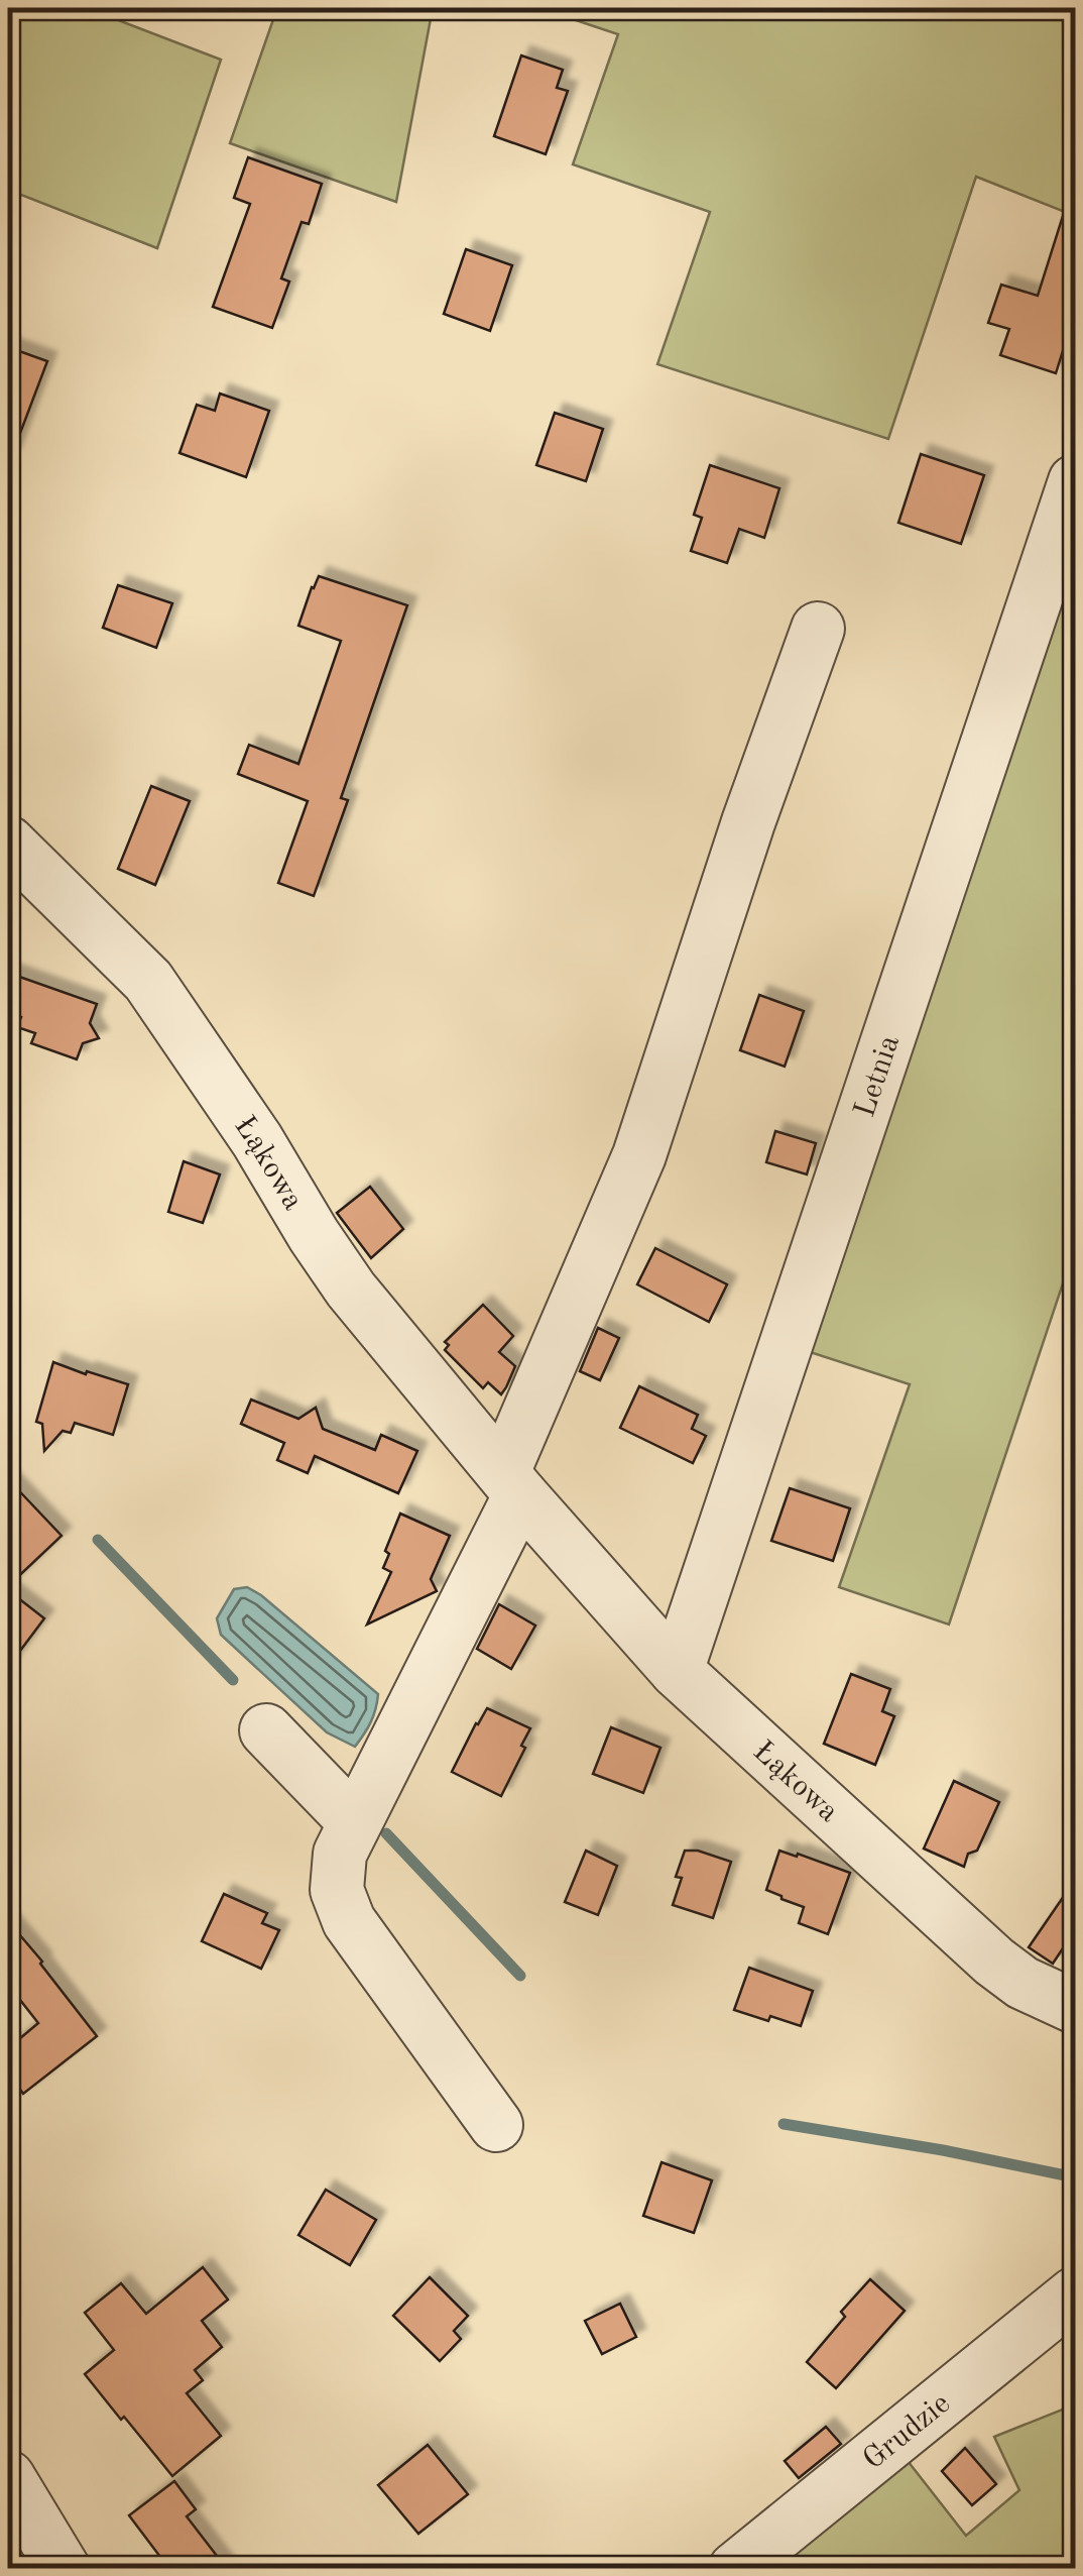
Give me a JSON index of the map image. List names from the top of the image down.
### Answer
{
  "streets": {
    "street": ["Letnia", "Łąkowa", "Grudzie"]
  },
  "crossings": [
    ["Letnia", "Łąkowa"]
  ]
}
